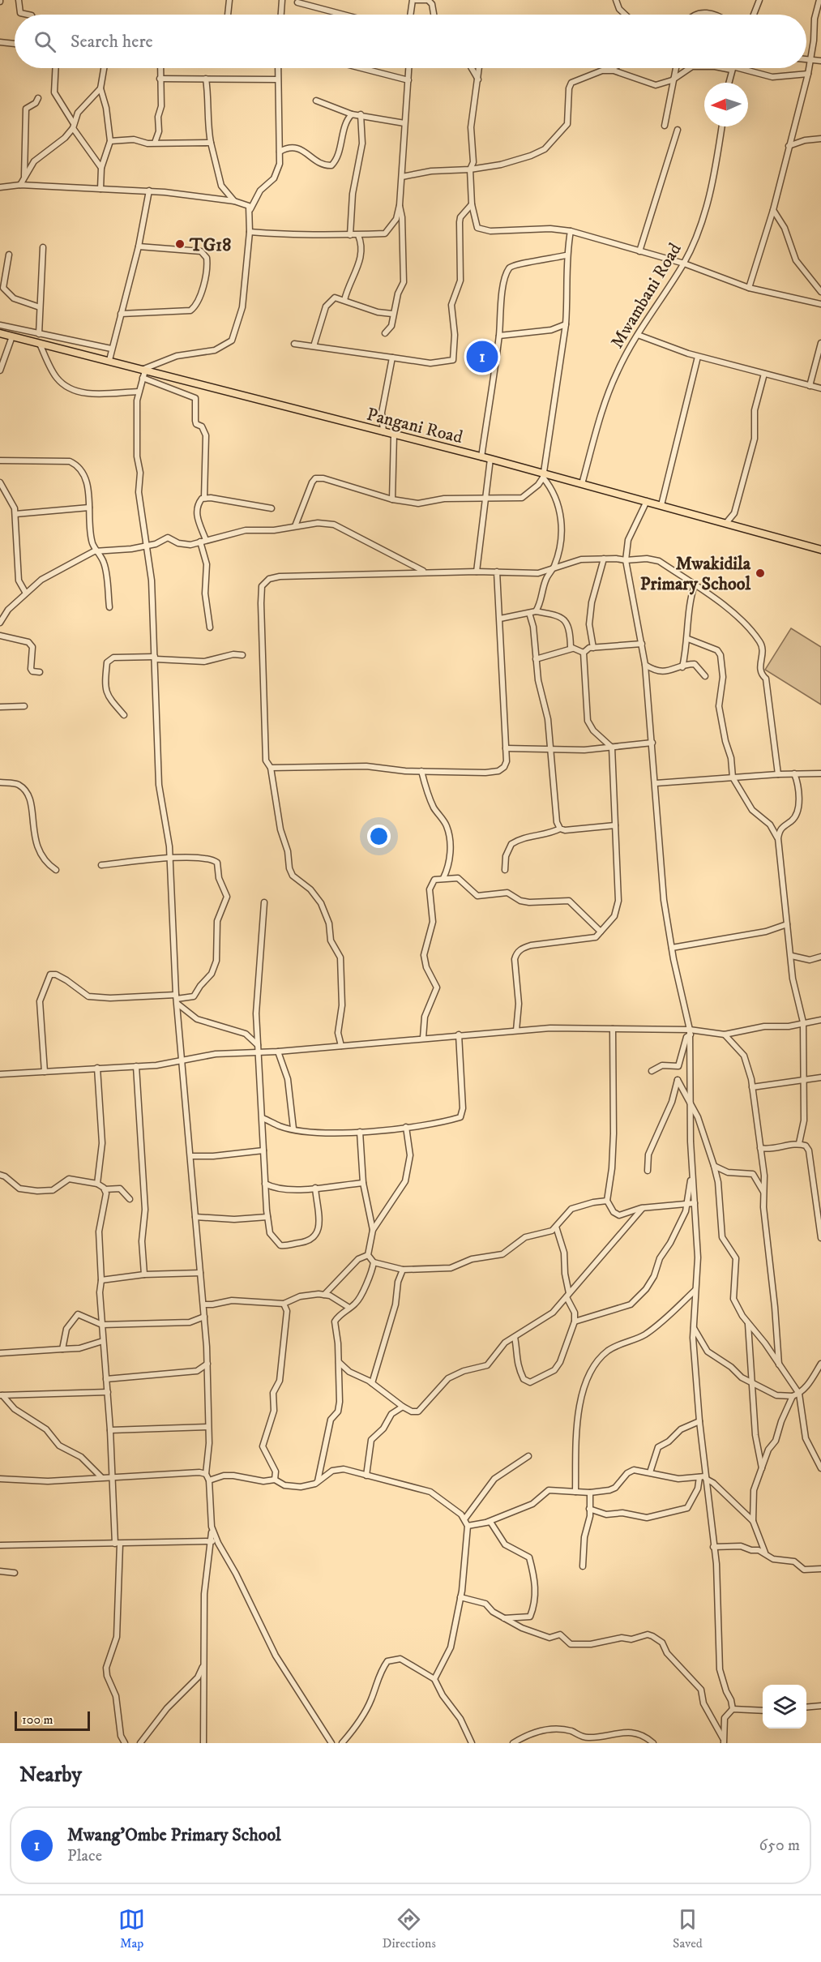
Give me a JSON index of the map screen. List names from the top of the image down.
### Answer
{
  "streets": {
    "main road": ["Pangani Road"],
    "street": ["Mwambani Road"]
  },
  "crossings": [
    ["Mwambani Road", "Pangani Road"]
  ],
  "places": ["TG18", "Mwakidila Primary School"],
  "scale_bar": "100 m",
  "north": "left",
  "page": {
    "search": "Search here",
    "pins": "1",
    "scale": "100 m",
    "heading": "Nearby",
    "list": [
      {
        "mark": "1",
        "name": "Mwang'Ombe Primary School",
        "note": "Place",
        "value": "650 m"
      }
    ],
    "nav": ["Map", "Directions", "Saved"]
  }
}
